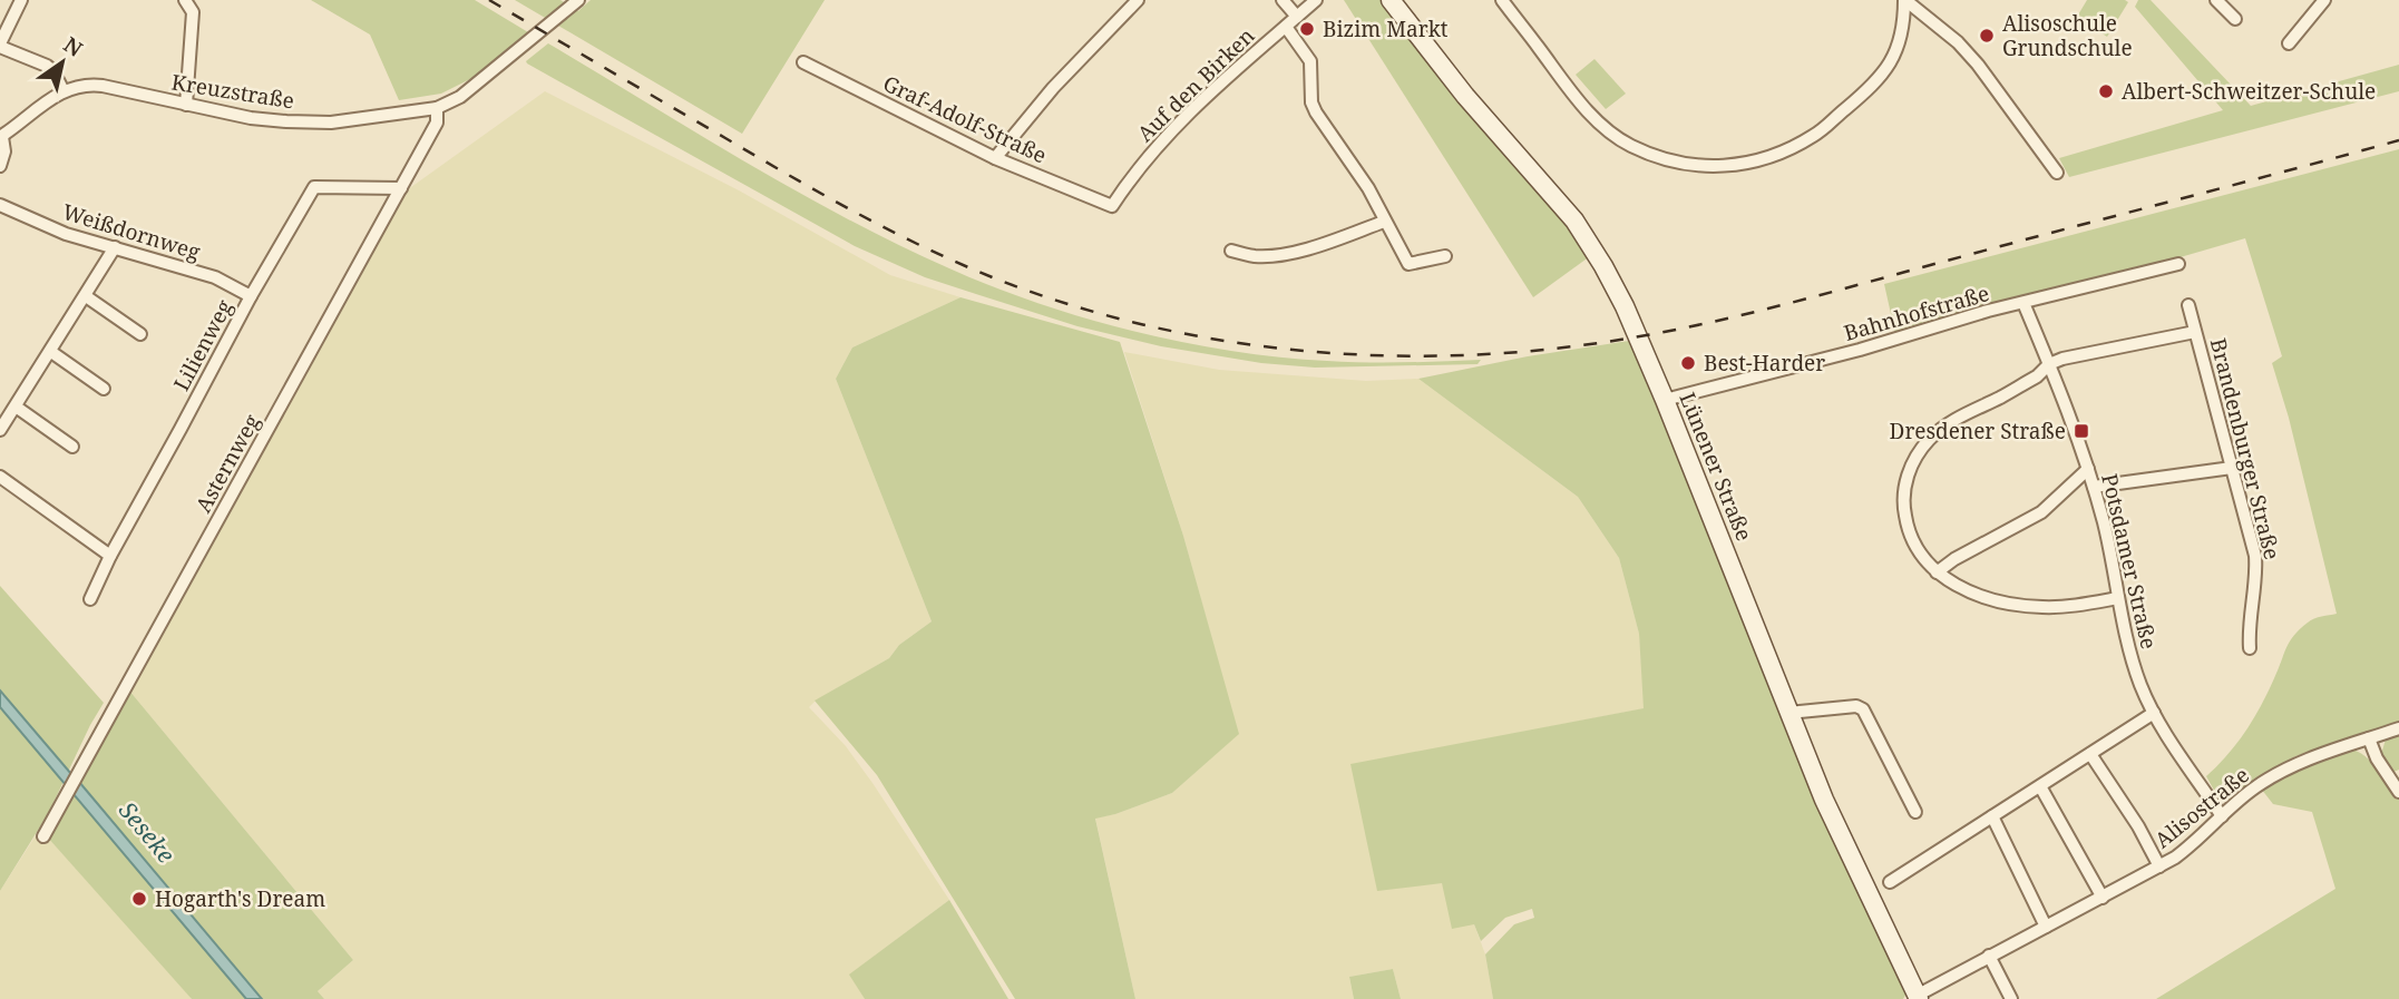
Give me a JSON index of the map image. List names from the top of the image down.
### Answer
{
  "streets": {
    "main road": ["Lünener Straße"],
    "street": [
      "Auf den Birken",
      "Kreuzstraße",
      "Graf-Adolf-Straße",
      "Weißdornweg",
      "Bahnhofstraße",
      "Lilienweg",
      "Brandenburger Straße",
      "Asternweg",
      "Potsdamer Straße",
      "Alisostraße"
    ]
  },
  "crossings": [
    ["Auf den Birken", "Graf-Adolf-Straße"],
    ["Kreuzstraße", "Asternweg"],
    ["Weißdornweg", "Lilienweg"],
    ["Bahnhofstraße", "Lünener Straße"],
    ["Bahnhofstraße", "Potsdamer Straße"],
    ["Lilienweg", "Asternweg"],
    ["Lünener Straße", "Alisostraße"],
    ["Potsdamer Straße", "Alisostraße"]
  ],
  "water": ["Seseke"],
  "places": {
    "other": [
      "Bizim Markt",
      "Alisoschule Grundschule",
      "Albert-Schweitzer-Schule",
      "Best-Harder",
      "Hogarth's Dream"
    ],
    "transit": ["Dresdener Straße"]
  },
  "north": "top right"
}
